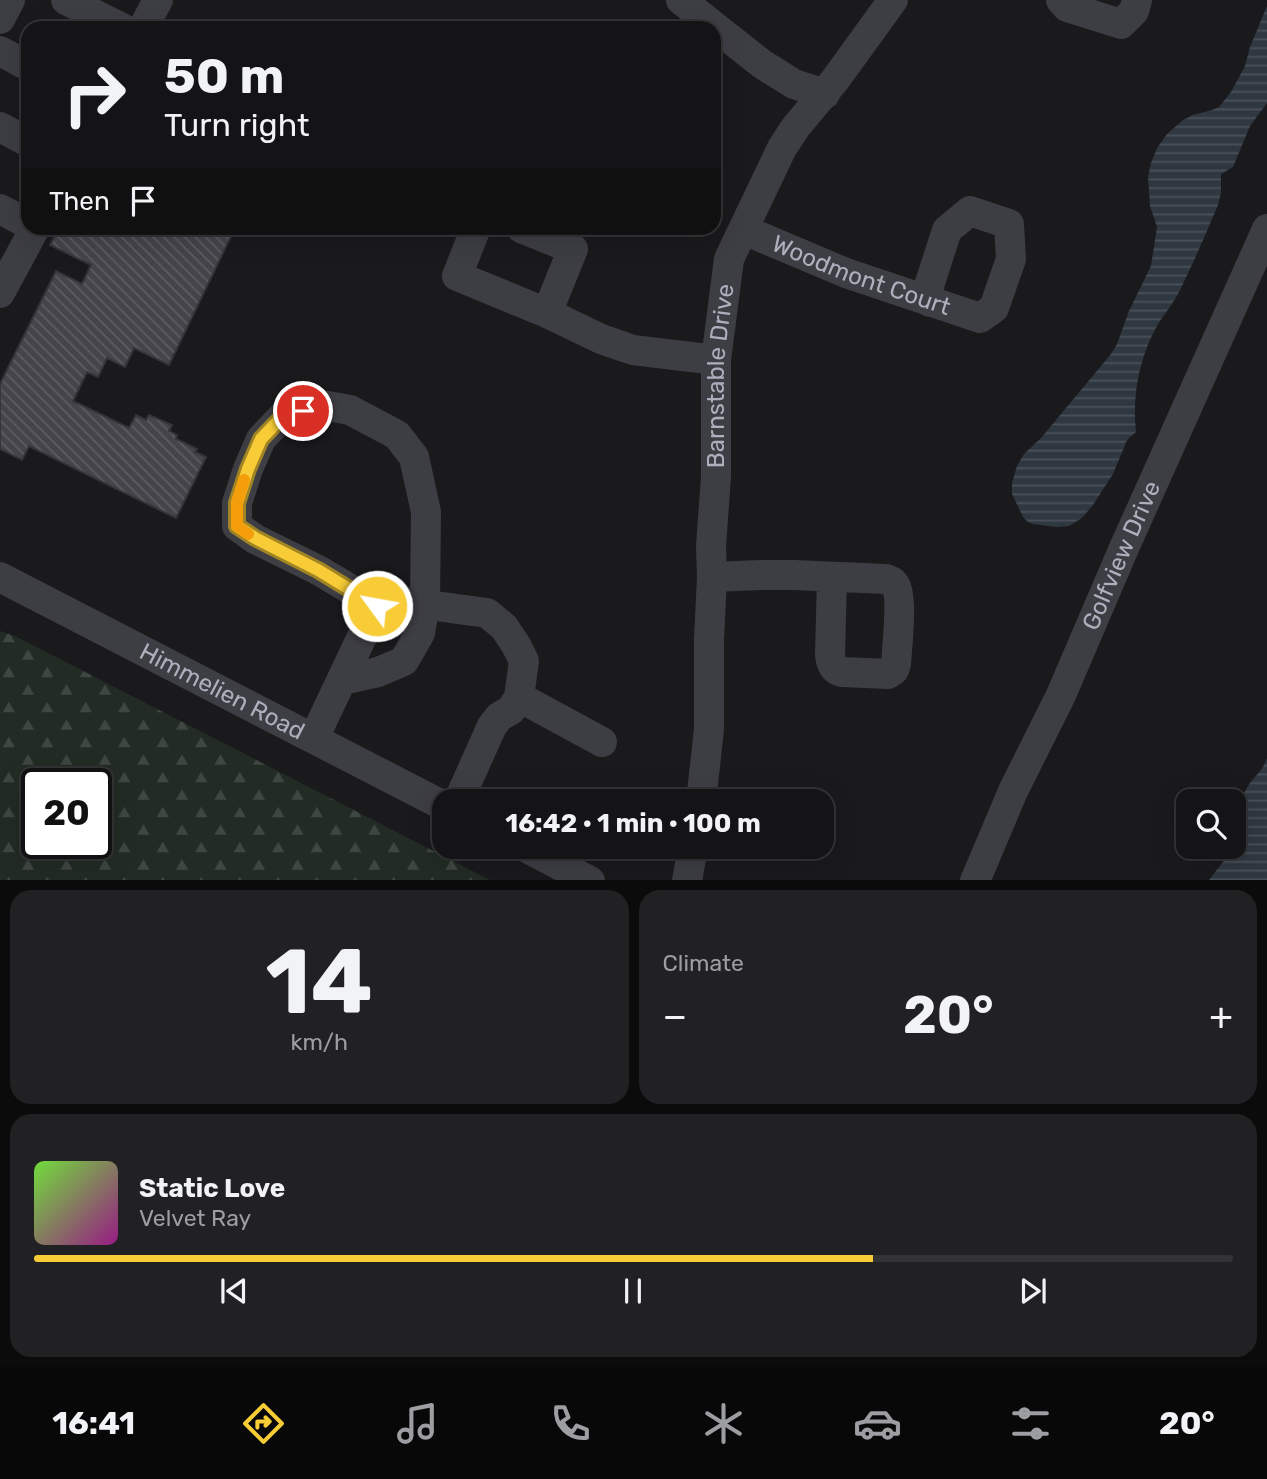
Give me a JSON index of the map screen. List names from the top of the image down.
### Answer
{
  "streets": {
    "street": [
      "Woodmont Court",
      "Barnstable Drive",
      "Golfview Drive",
      "Himmelien Road"
    ]
  },
  "crossings": [
    ["Woodmont Court", "Barnstable Drive"]
  ],
  "page": {
    "turn": ["50 m", "Turn right"],
    "then": "Then",
    "limit": "20",
    "trip": "16:42 · 1 min · 100 m",
    "tile": [
      ["14", "km/h"],
      "Climate"
    ],
    "heat": ["−", "20°", "+"],
    "song": ["Static Love", "Velvet Ray"],
    "tabs": ["16:41", "20°"]
  }
}
